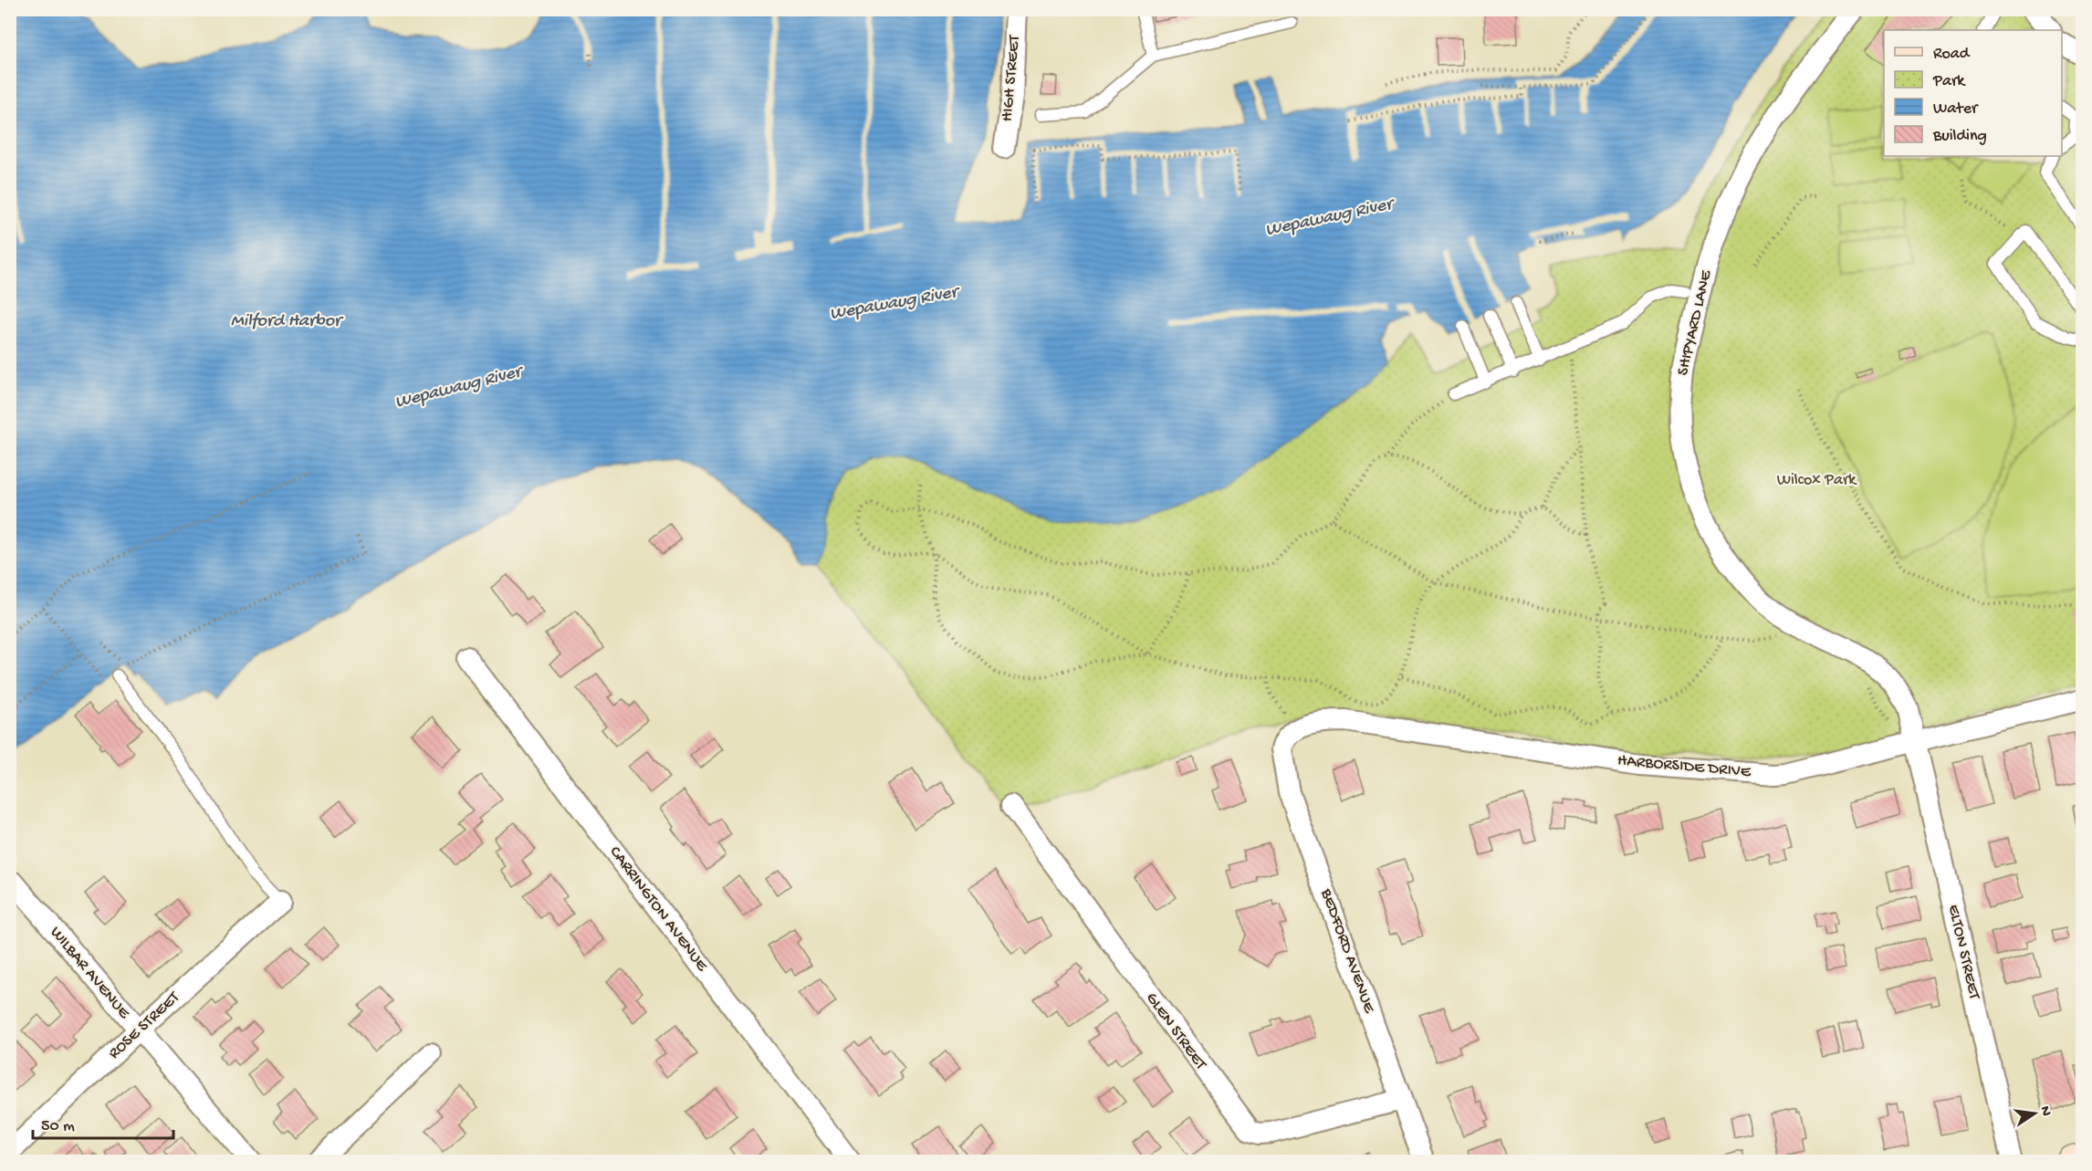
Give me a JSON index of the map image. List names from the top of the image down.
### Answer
{
  "streets": {
    "street": [
      "HIGH STREET",
      "SHIPYARD LANE",
      "HARBORSIDE DRIVE",
      "CARRINGTON AVENUE",
      "BEDFORD AVENUE",
      "ELTON STREET",
      "WILBAR AVENUE",
      "ROSE STREET",
      "GLEN STREET"
    ]
  },
  "crossings": [
    ["SHIPYARD LANE", "HARBORSIDE DRIVE"],
    ["SHIPYARD LANE", "ELTON STREET"],
    ["HARBORSIDE DRIVE", "BEDFORD AVENUE"],
    ["HARBORSIDE DRIVE", "ELTON STREET"],
    ["BEDFORD AVENUE", "GLEN STREET"],
    ["WILBAR AVENUE", "ROSE STREET"]
  ],
  "water": ["Wepawaug River", "Milford Harbor"],
  "parks": ["Wilcox Park"],
  "legend": [
    "Road",
    "Park",
    "Water",
    "Building"
  ],
  "scale_bar": "50 m",
  "north": "right"
}
